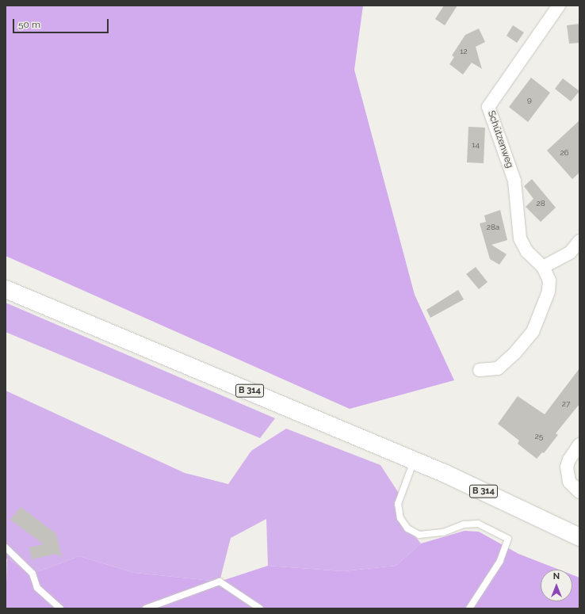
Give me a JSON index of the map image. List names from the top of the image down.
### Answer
{
  "streets": {
    "main road": ["B 314"],
    "street": ["Schützenweg"]
  },
  "house_numbers": [
    "12",
    "9",
    "14",
    "26",
    "28",
    "28a",
    "27",
    "25"
  ],
  "scale_bar": "50 m",
  "north": "top"
}
